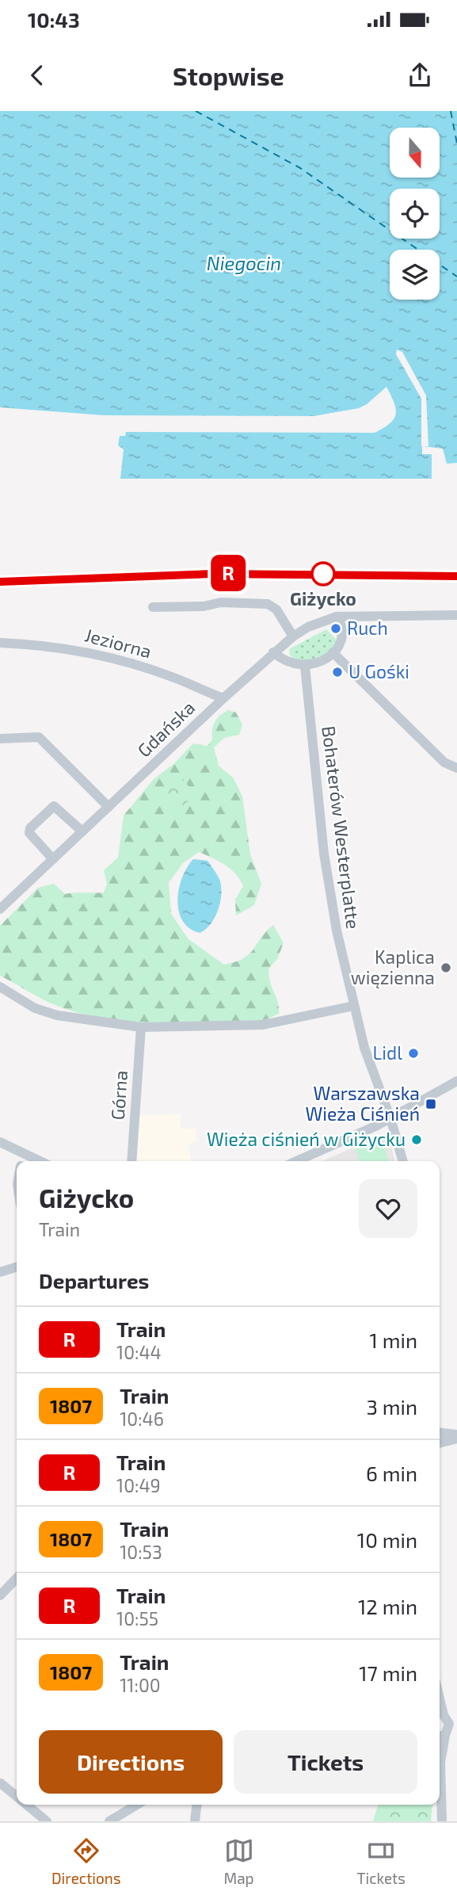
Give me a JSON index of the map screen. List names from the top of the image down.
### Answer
{
  "streets": {
    "street": [
      "Jeziorna",
      "Gdańska",
      "Bohaterów Westerplatte",
      "Górna"
    ]
  },
  "crossings": [
    ["Jeziorna", "Gdańska"]
  ],
  "water": ["Niegocin"],
  "places": {
    "other": [
      "Giżycko",
      "Ruch",
      "U Gośki",
      "Kaplica więzienna",
      "Lidl",
      "Wieża ciśnień w Giżycku"
    ],
    "transit": ["Warszawska Wieża Ciśnień"]
  },
  "north": "bottom",
  "page": {
    "status": "10:43",
    "header": "Stopwise",
    "on_map": "R",
    "heading": [
      ["Giżycko", "Train"],
      "Departures"
    ],
    "list": [
      {
        "mark": "R",
        "name": "Train",
        "note": "10:44",
        "value": "1 min"
      },
      {
        "mark": "1807",
        "name": "Train",
        "note": "10:46",
        "value": "3 min"
      },
      {
        "mark": "R",
        "name": "Train",
        "note": "10:49",
        "value": "6 min"
      },
      {
        "mark": "1807",
        "name": "Train",
        "note": "10:53",
        "value": "10 min"
      },
      {
        "mark": "R",
        "name": "Train",
        "note": "10:55",
        "value": "12 min"
      },
      {
        "mark": "1807",
        "name": "Train",
        "note": "11:00",
        "value": "17 min"
      }
    ],
    "buttons": ["Directions", "Tickets"],
    "tabs": ["Directions", "Map", "Tickets"]
  }
}
